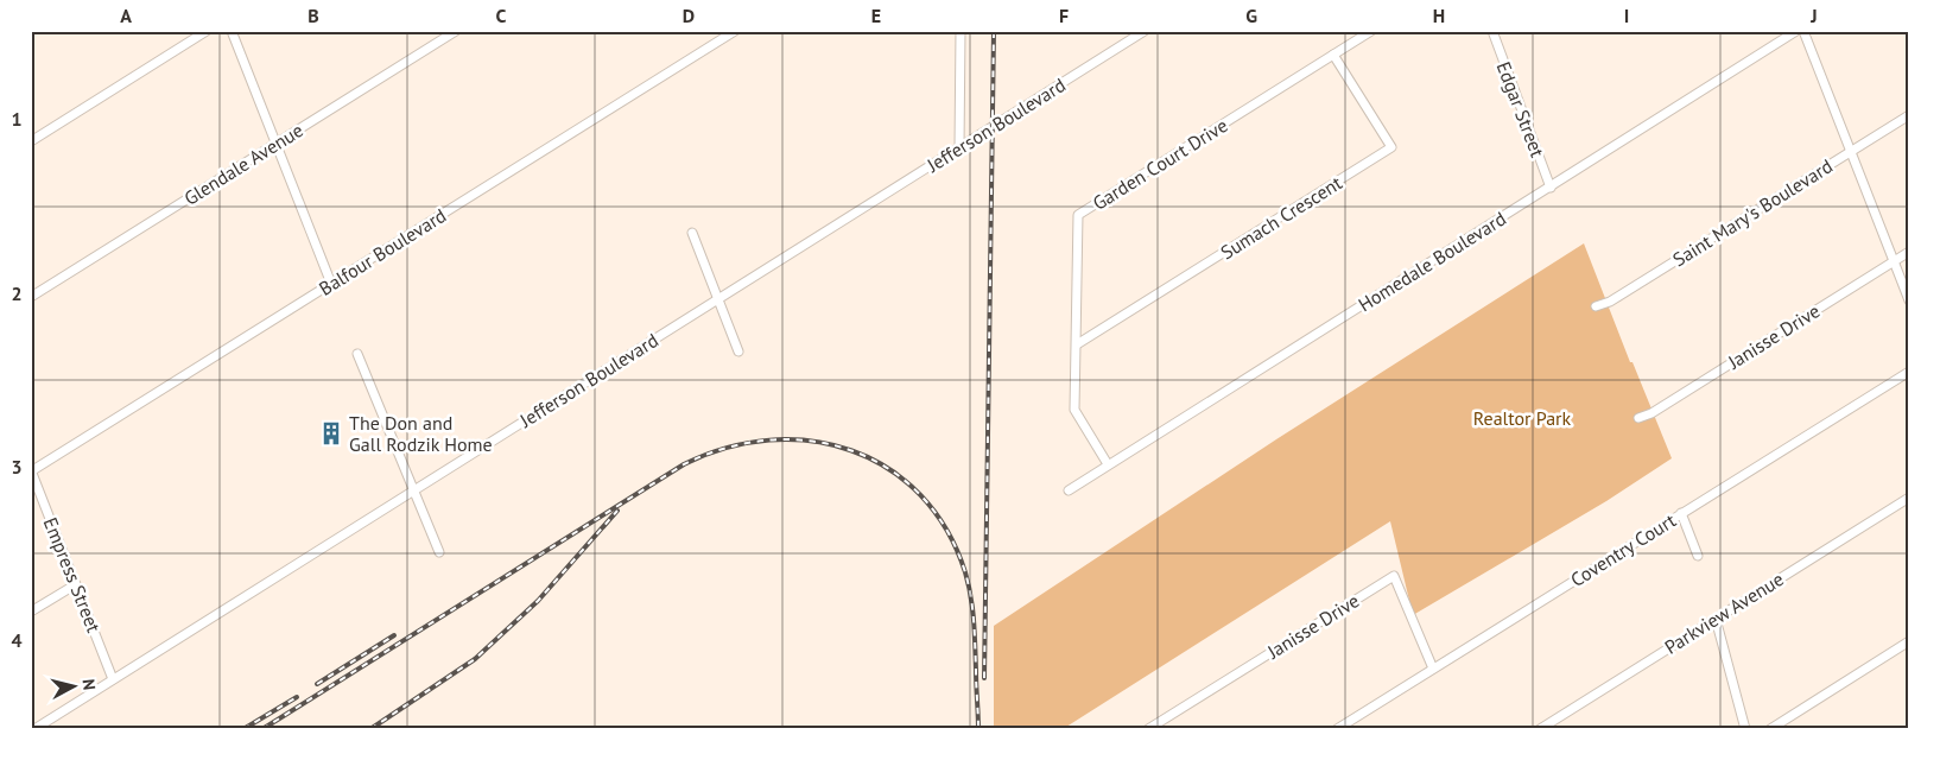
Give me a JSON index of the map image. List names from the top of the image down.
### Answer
{
  "streets": {
    "street": [
      "Edgar Street",
      "Jefferson Boulevard",
      "Glendale Avenue",
      "Garden Court Drive",
      "Saint Mary's Boulevard",
      "Sumach Crescent",
      "Balfour Boulevard",
      "Homedale Boulevard",
      "Janisse Drive",
      "Coventry Court",
      "Empress Street",
      "Parkview Avenue"
    ]
  },
  "crossings": [
    ["Edgar Street", "Homedale Boulevard"],
    ["Jefferson Boulevard", "Empress Street"],
    ["Garden Court Drive", "Sumach Crescent"],
    ["Garden Court Drive", "Homedale Boulevard"],
    ["Balfour Boulevard", "Empress Street"],
    ["Janisse Drive", "Coventry Court"]
  ],
  "parks": ["Realtor Park"],
  "places": {
    "building": ["The Don and Gall Rodzik Home"]
  },
  "north": "right",
  "grid": {
    "columns": [
      "A",
      "B",
      "C",
      "D",
      "E",
      "F",
      "G",
      "H",
      "I",
      "J"
    ],
    "rows": [
      "1",
      "2",
      "3",
      "4"
    ]
  }
}
